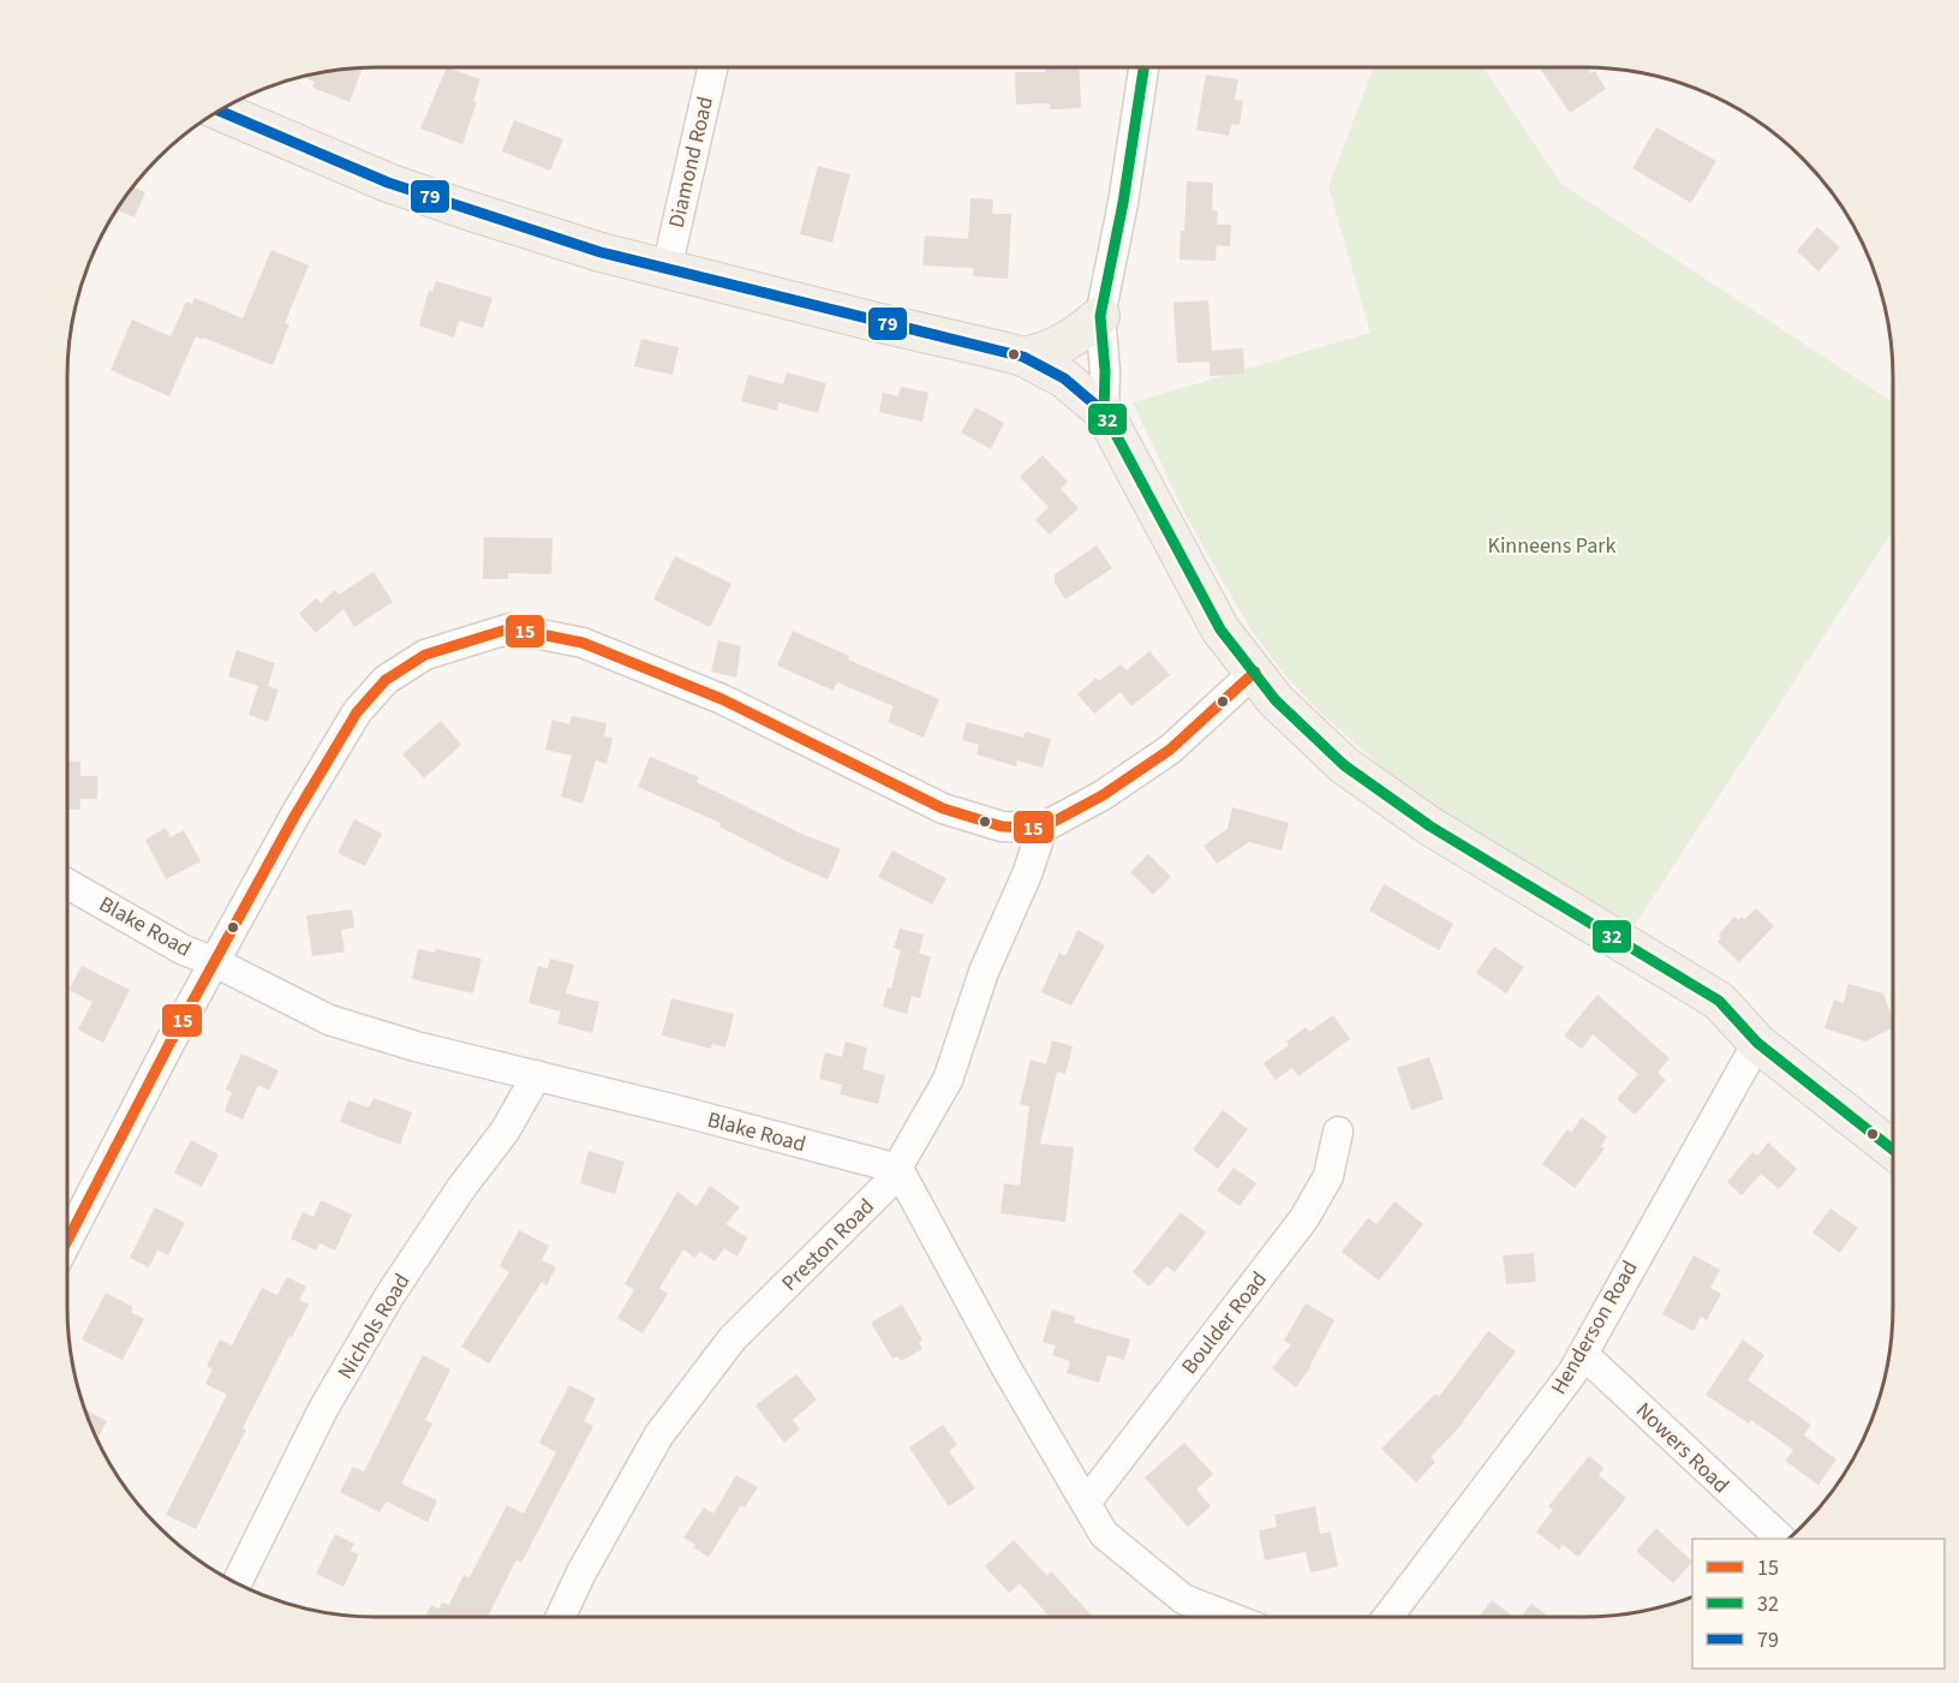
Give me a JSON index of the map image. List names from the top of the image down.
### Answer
{
  "streets": {
    "street": [
      "Diamond Road",
      "Blake Road",
      "Preston Road",
      "Boulder Road",
      "Nichols Road",
      "Henderson Road",
      "Nowers Road"
    ]
  },
  "crossings": [
    ["Blake Road", "Preston Road"],
    ["Blake Road", "Nichols Road"],
    ["Henderson Road", "Nowers Road"]
  ],
  "parks": ["Kinneens Park"],
  "lines": ["transit line 32", "transit line 79", "transit line 15"],
  "legend": ["15", "32", "79"]
}
